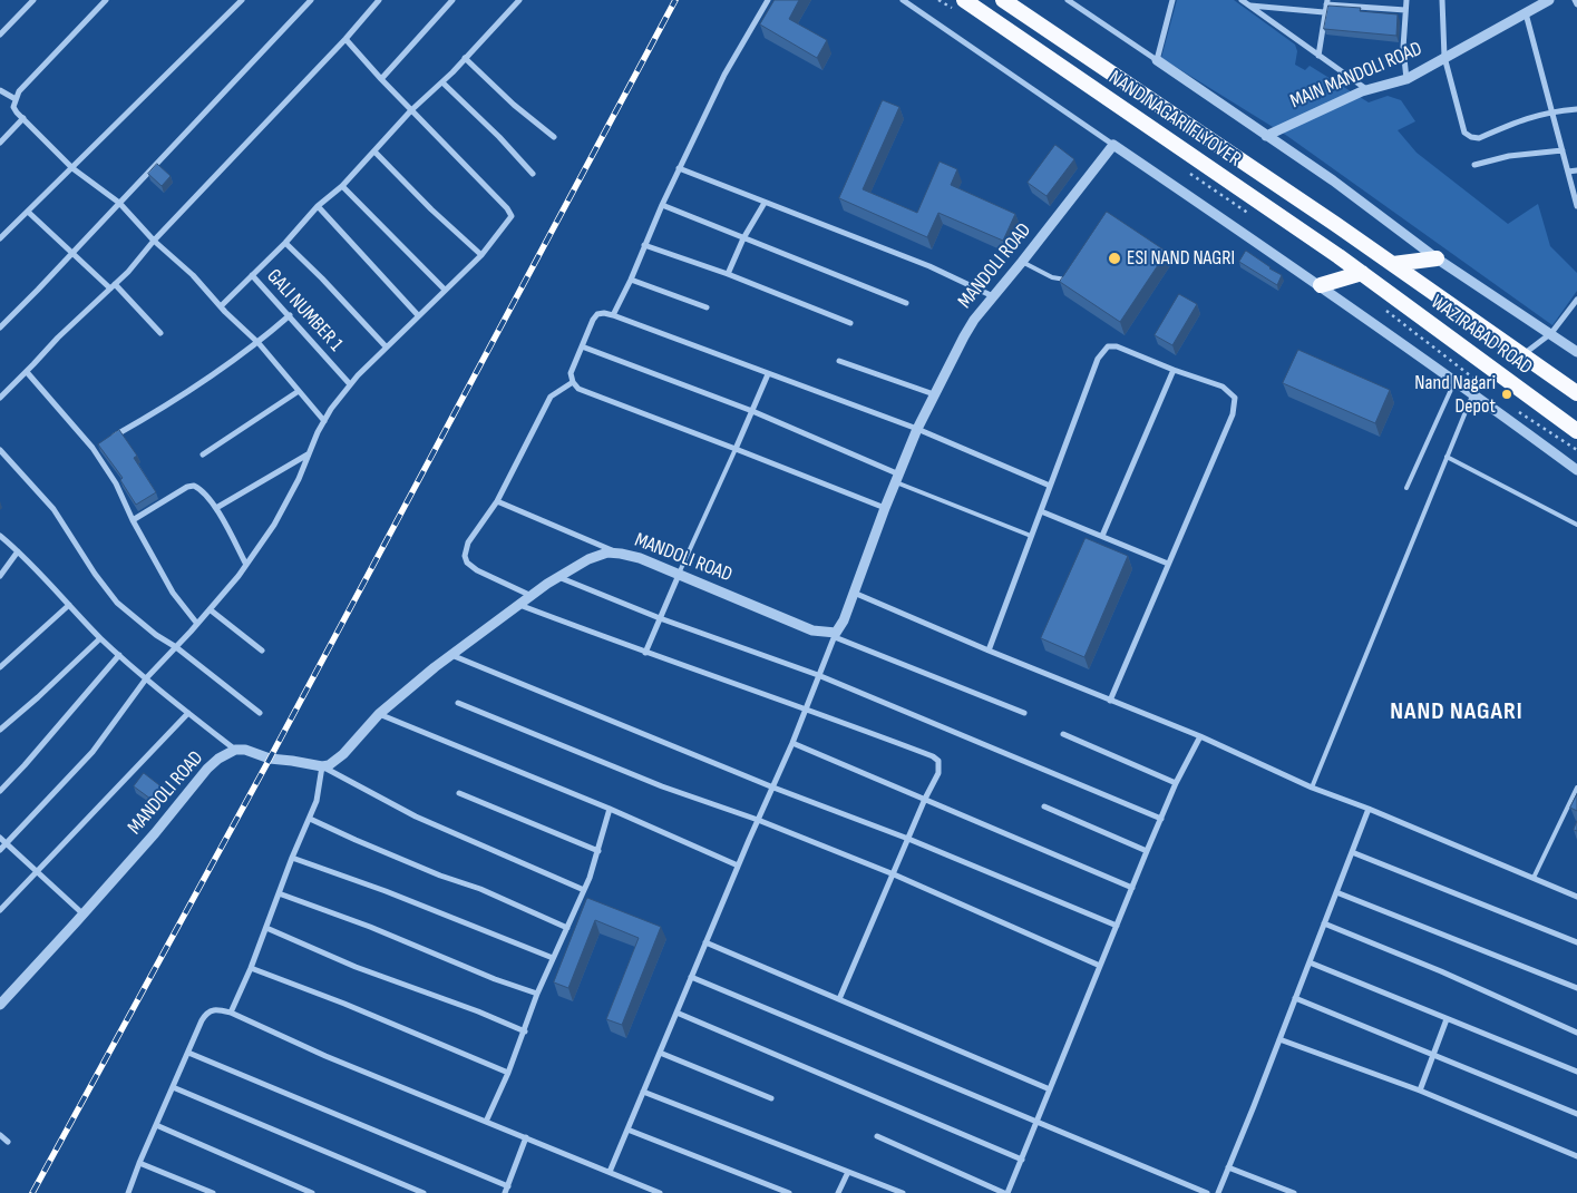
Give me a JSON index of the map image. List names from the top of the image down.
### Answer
{
  "streets": {
    "highway": ["NAND NAGARI FLYOVER", "WAZIRABAD ROAD"],
    "street": ["MAIN MANDOLI ROAD", "MANDOLI ROAD", "GALI NUMBER 1"]
  },
  "crossings": [
    ["NAND NAGARI FLYOVER", "WAZIRABAD ROAD"]
  ],
  "districts": ["NAND NAGARI"],
  "places": ["ESI NAND NAGRI", "Nand Nagari Depot"]
}
